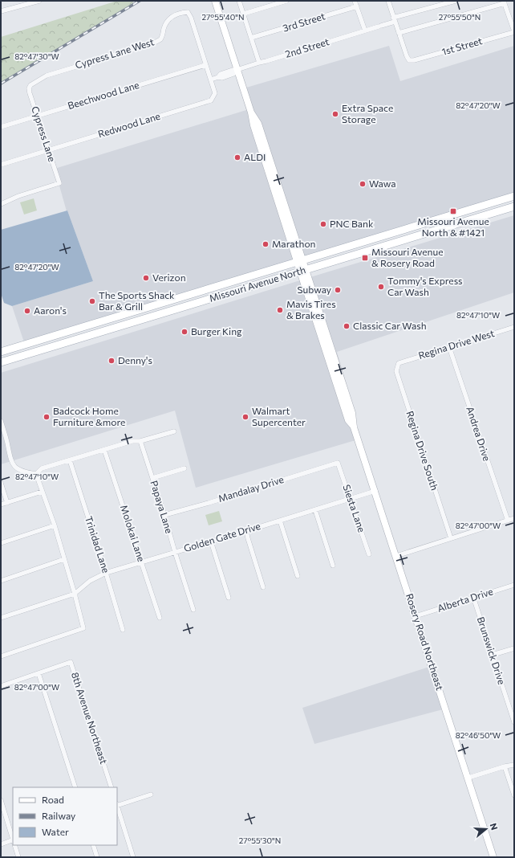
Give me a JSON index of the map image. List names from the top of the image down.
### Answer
{
  "streets": {
    "main road": ["Missouri Avenue North"],
    "street": [
      "3rd Street",
      "1st Street",
      "2nd Street",
      "Cypress Lane West",
      "Beechwood Lane",
      "Redwood Lane",
      "Cypress Lane",
      "Regina Drive West",
      "Andrea Drive",
      "Regina Drive South",
      "Mandalay Drive",
      "Papaya Lane",
      "Siesta Lane",
      "Molokai Lane",
      "Golden Gate Drive",
      "Trinidad Lane",
      "Alberta Drive",
      "Rosery Road Northeast",
      "Brunswick Drive",
      "8th Avenue Northeast"
    ]
  },
  "crossings": [
    ["2nd Street", "Redwood Lane"],
    ["Cypress Lane West", "Beechwood Lane"],
    ["Cypress Lane West", "Cypress Lane"],
    ["Beechwood Lane", "Cypress Lane"],
    ["Redwood Lane", "Cypress Lane"],
    ["Missouri Avenue North", "Rosery Road Northeast"],
    ["Regina Drive West", "Andrea Drive"],
    ["Regina Drive West", "Regina Drive South"],
    ["Mandalay Drive", "Papaya Lane"],
    ["Mandalay Drive", "Siesta Lane"],
    ["Papaya Lane", "Golden Gate Drive"],
    ["Siesta Lane", "Golden Gate Drive"],
    ["Molokai Lane", "Golden Gate Drive"],
    ["Golden Gate Drive", "Trinidad Lane"],
    ["Golden Gate Drive", "Rosery Road Northeast"],
    ["Alberta Drive", "Rosery Road Northeast"],
    ["Alberta Drive", "Brunswick Drive"]
  ],
  "places": {
    "other": [
      "Extra Space Storage",
      "ALDI",
      "Wawa",
      "PNC Bank",
      "Marathon",
      "Verizon",
      "Tommy's Express Car Wash",
      "Subway",
      "The Sports Shack Bar & Grill",
      "Mavis Tires & Brakes",
      "Aaron's",
      "Classic Car Wash",
      "Burger King",
      "Denny's",
      "Badcock Home Furniture &more",
      "Walmart Supercenter"
    ],
    "transit": ["Missouri Avenue North & #1421", "Missouri Avenue & Rosery Road"]
  },
  "legend": ["Road", "Railway", "Water"],
  "north": "right",
  "coordinates": [
    "27°55'40\"N",
    "27°55'50\"N",
    "82°47'30\"W",
    "82°47'20\"W",
    "82°47'10\"W",
    "82°47'00\"W",
    "82°46'50\"W",
    "27°55'30\"N"
  ]
}
